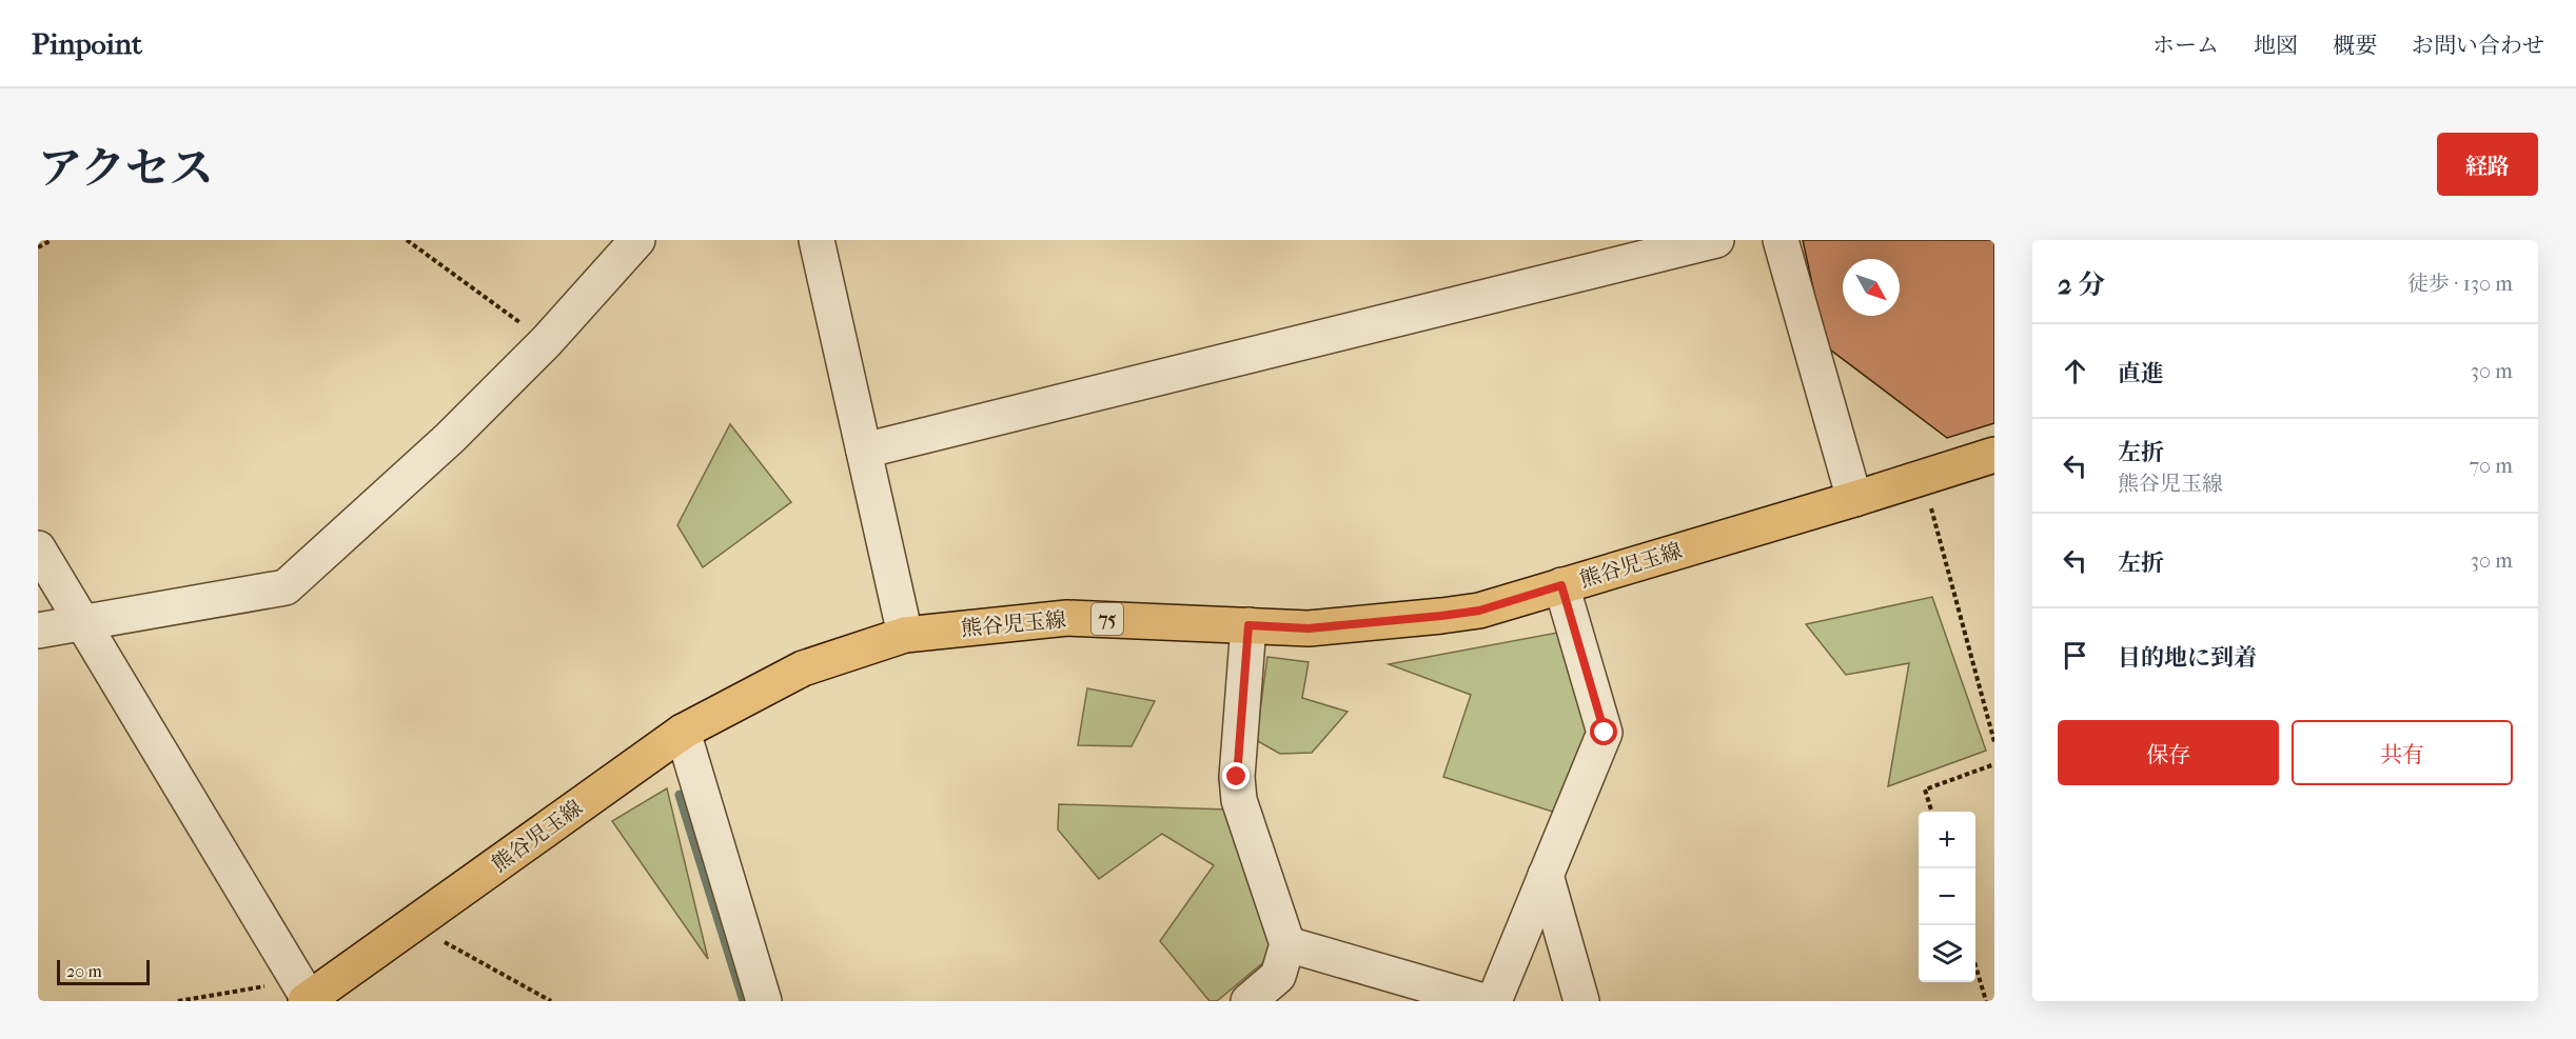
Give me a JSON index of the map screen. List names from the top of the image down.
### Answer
{
  "streets": {
    "main road": ["熊谷児玉線", "75"]
  },
  "scale_bar": "20 m",
  "north": "bottom right",
  "page": {
    "header": "Pinpoint",
    "nav": [
      "ホーム",
      "地図",
      "概要",
      "お問い合わせ"
    ],
    "title": "アクセス",
    "buttons": [
      "経路",
      ["保存", "共有"]
    ],
    "heading": ["2 分", "徒歩 · 130 m"],
    "list": [
      ["直進", "30 m"],
      ["左折", "熊谷児玉線", "70 m"],
      ["左折", "30 m"],
      "目的地に到着"
    ],
    "map_buttons": ["+", "−"],
    "scale": "20 m"
  }
}
